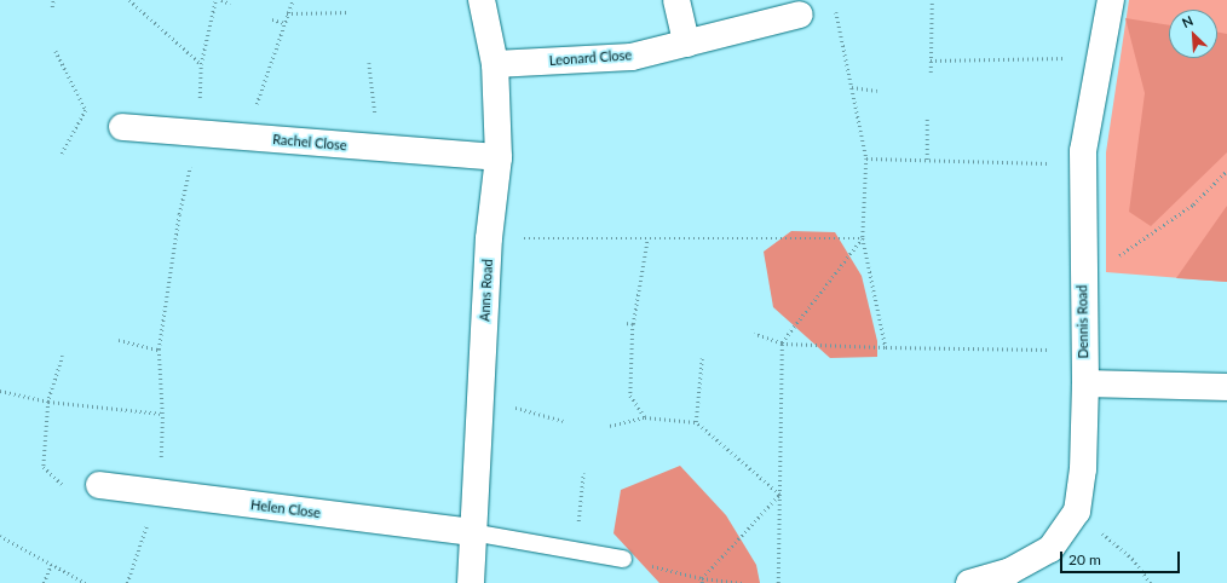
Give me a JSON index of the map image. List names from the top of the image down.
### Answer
{
  "streets": {
    "street": [
      "Leonard Close",
      "Rachel Close",
      "Anns Road",
      "Dennis Road",
      "Helen Close"
    ]
  },
  "crossings": [
    ["Leonard Close", "Anns Road"],
    ["Rachel Close", "Anns Road"],
    ["Anns Road", "Helen Close"]
  ],
  "scale_bar": "20 m",
  "north": "top left"
}
